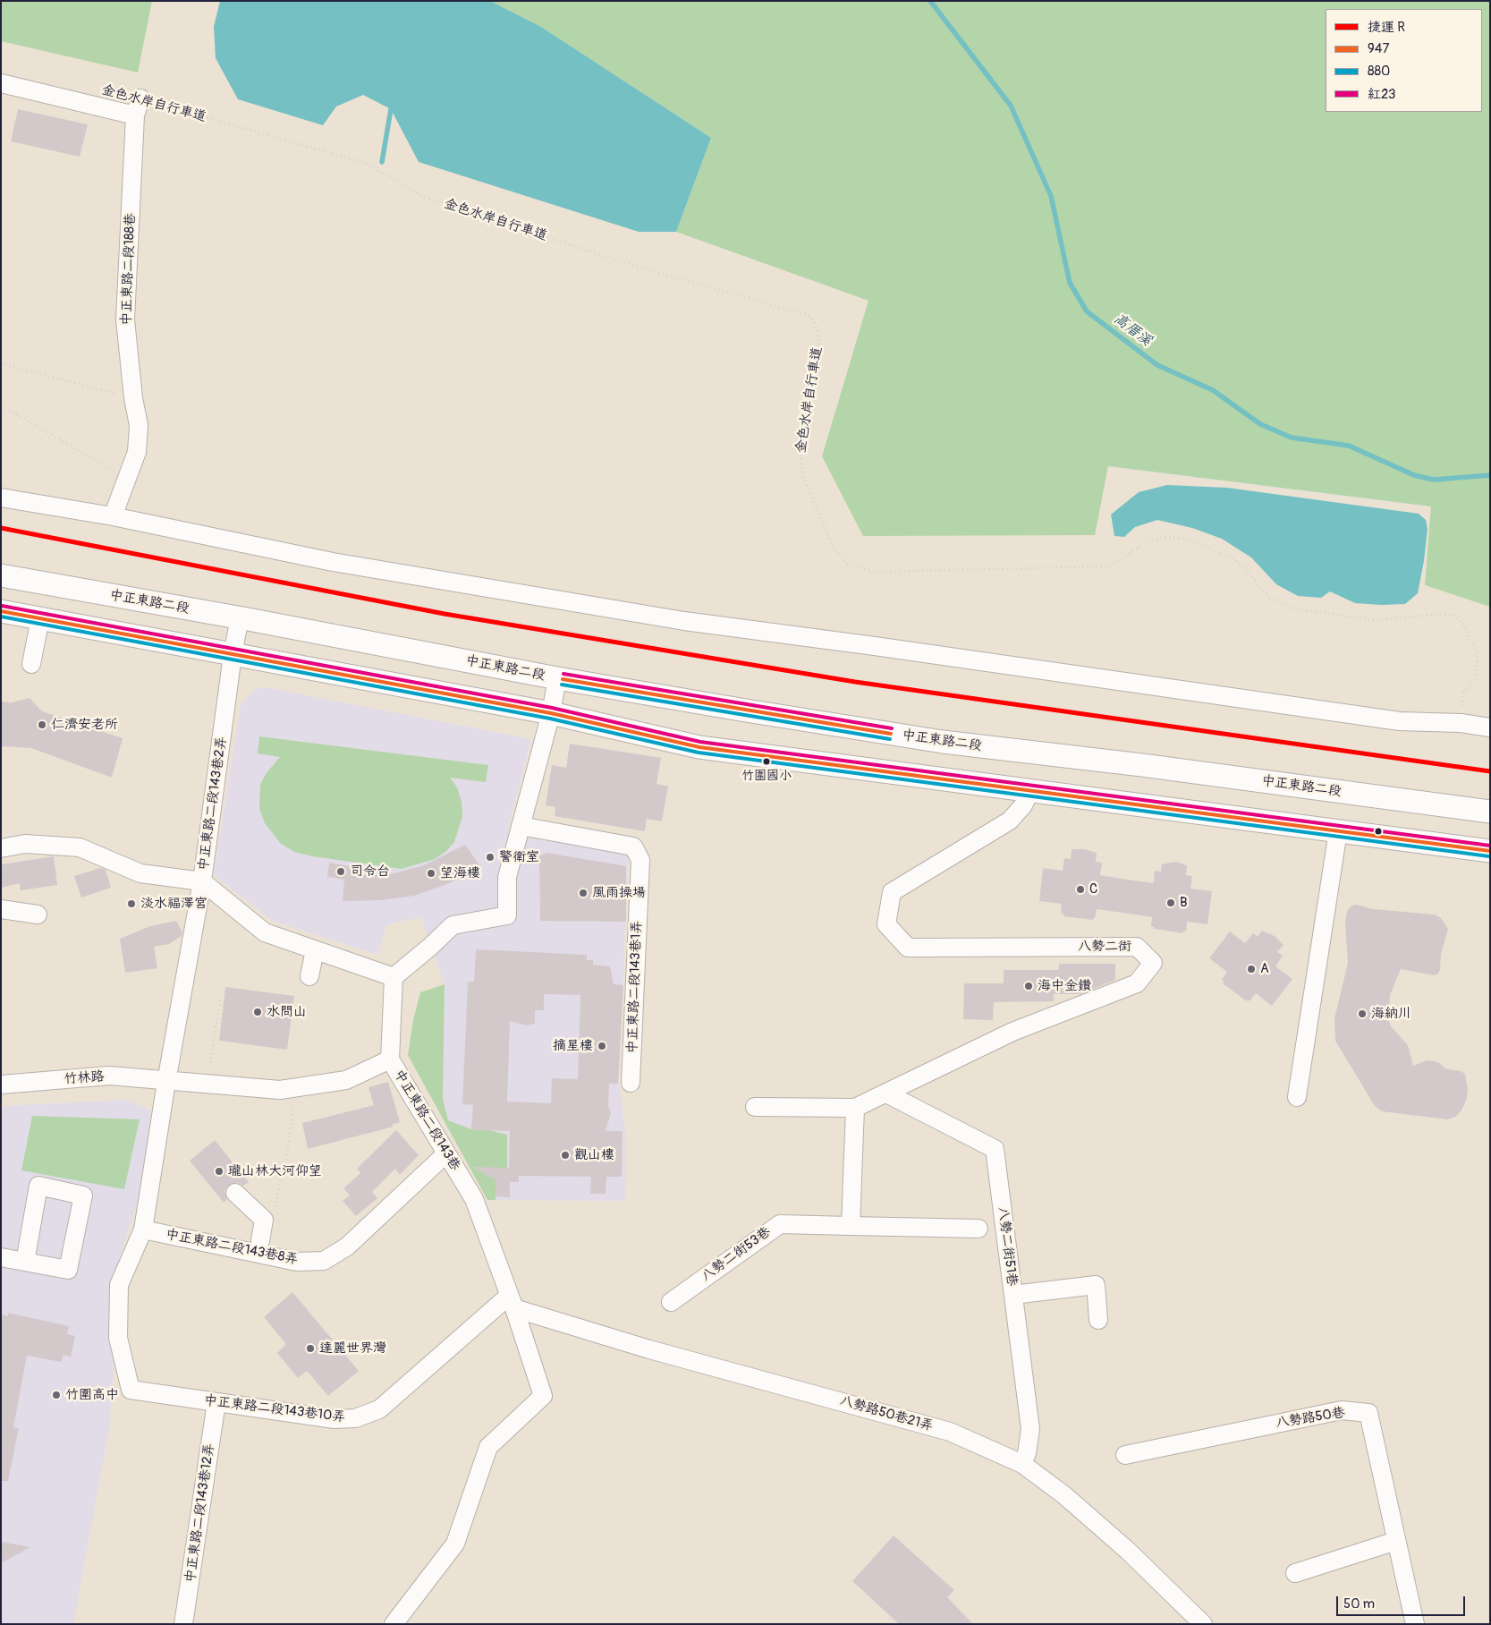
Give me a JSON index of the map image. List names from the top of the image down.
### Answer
{
  "streets": {
    "main road": ["中正東路二段"],
    "street": [
      "中正東路二段188巷",
      "中正東路二段143巷2弄",
      "八勢二街",
      "中正東路二段143巷1弄",
      "竹林路",
      "中正東路二段143巷",
      "八勢二街51巷",
      "中正東路二段143巷8弄",
      "八勢二街53巷",
      "中正東路二段143巷10弄",
      "八勢路50巷21弄",
      "八勢路50巷",
      "中正東路二段143巷12弄"
    ],
    "path": ["金色水岸自行車道"]
  },
  "crossings": [
    ["金色水岸自行車道", "中正東路二段188巷"],
    ["中正東路二段", "中正東路二段143巷2弄"],
    ["中正東路二段143巷2弄", "中正東路二段143巷"],
    ["八勢二街", "八勢二街51巷"],
    ["竹林路", "中正東路二段143巷"],
    ["中正東路二段143巷", "中正東路二段143巷8弄"],
    ["中正東路二段143巷", "中正東路二段143巷10弄"],
    ["中正東路二段143巷", "八勢路50巷21弄"],
    ["八勢二街51巷", "八勢路50巷21弄"],
    ["中正東路二段143巷8弄", "中正東路二段143巷10弄"],
    ["中正東路二段143巷10弄", "八勢路50巷21弄"],
    ["中正東路二段143巷10弄", "中正東路二段143巷12弄"]
  ],
  "water": ["高厝溪"],
  "places": [
    "仁濟安老所",
    "竹圍國小",
    "警衛室",
    "司令台",
    "望海樓",
    "C",
    "風雨操場",
    "B",
    "淡水福澤宮",
    "A",
    "海中金鑽",
    "水問山",
    "海納川",
    "摘星樓",
    "觀山樓",
    "瓏山林大河仰望",
    "達麗世界灣",
    "竹圍高中"
  ],
  "lines": [
    "metro line R",
    "transit line 紅23",
    "transit line 947",
    "transit line 880"
  ],
  "legend": [
    "捷運 R",
    "947",
    "880",
    "紅23"
  ],
  "scale_bar": "50 m"
}
